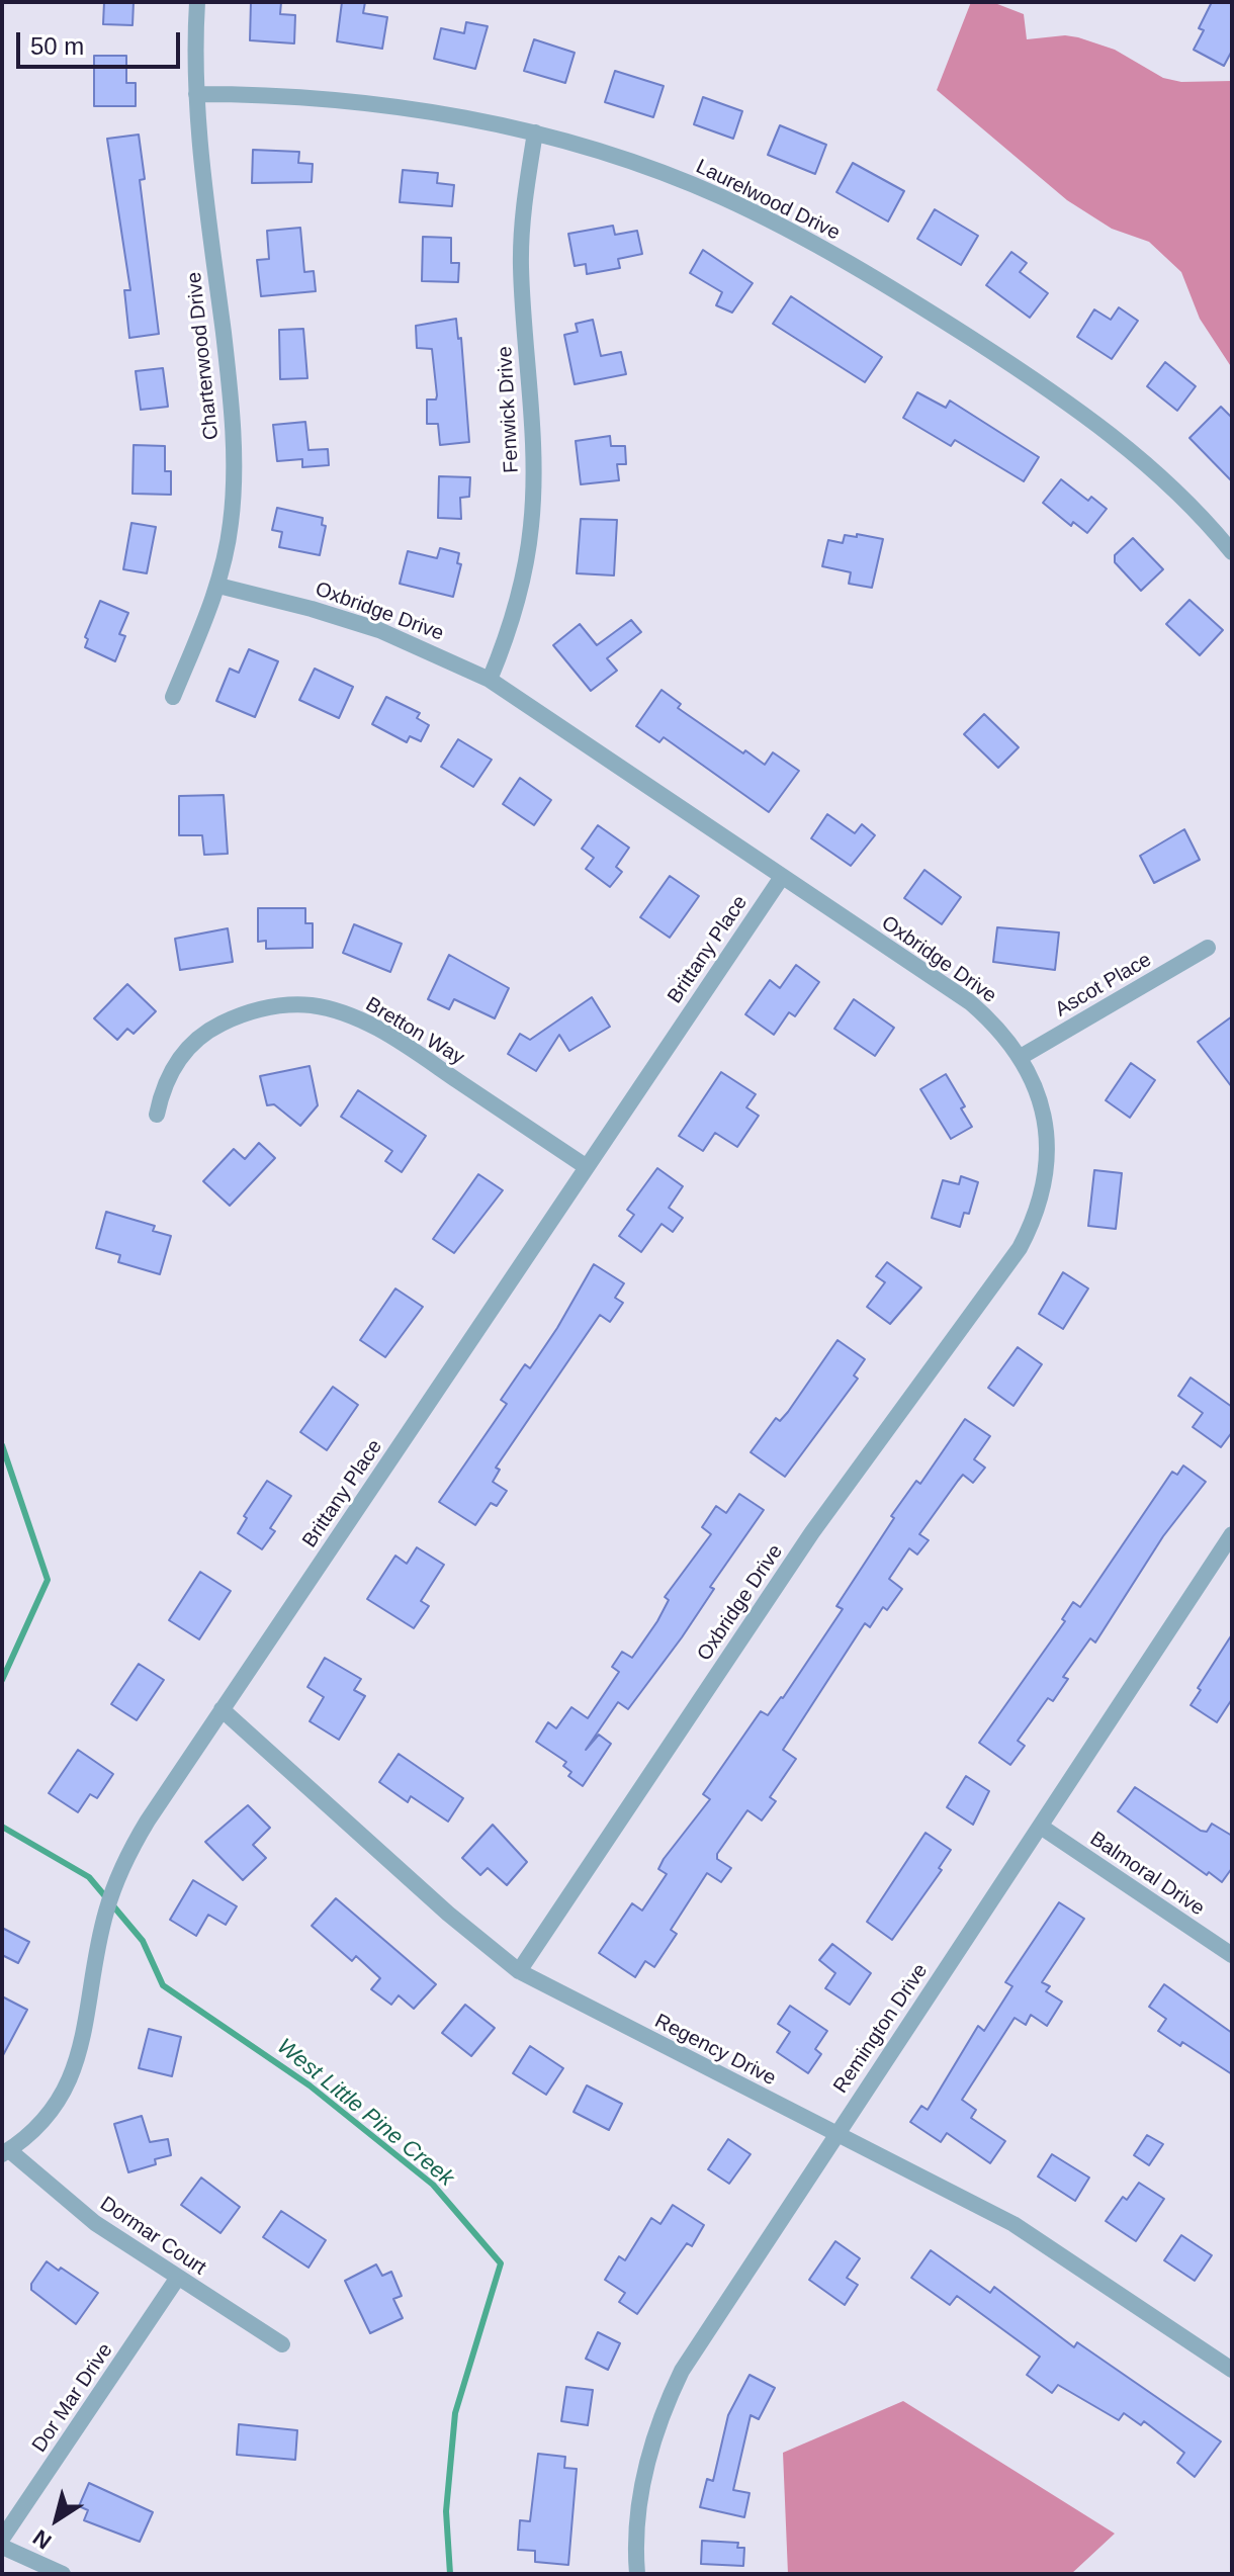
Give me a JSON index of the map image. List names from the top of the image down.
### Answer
{
  "streets": {
    "street": [
      "Laurelwood Drive",
      "Charterwood Drive",
      "Fenwick Drive",
      "Oxbridge Drive",
      "Brittany Place",
      "Ascot Place",
      "Bretton Way",
      "Balmoral Drive",
      "Remington Drive",
      "Regency Drive",
      "Dormar Court",
      "Dor Mar Drive"
    ]
  },
  "crossings": [
    ["Laurelwood Drive", "Charterwood Drive"],
    ["Laurelwood Drive", "Fenwick Drive"],
    ["Charterwood Drive", "Oxbridge Drive"],
    ["Fenwick Drive", "Oxbridge Drive"],
    ["Oxbridge Drive", "Brittany Place"],
    ["Oxbridge Drive", "Ascot Place"],
    ["Oxbridge Drive", "Regency Drive"],
    ["Brittany Place", "Bretton Way"],
    ["Brittany Place", "Regency Drive"],
    ["Brittany Place", "Dormar Court"],
    ["Balmoral Drive", "Remington Drive"],
    ["Remington Drive", "Regency Drive"],
    ["Dormar Court", "Dor Mar Drive"]
  ],
  "water": ["West Little Pine Creek"],
  "scale_bar": "50 m",
  "north": "bottom left"
}
